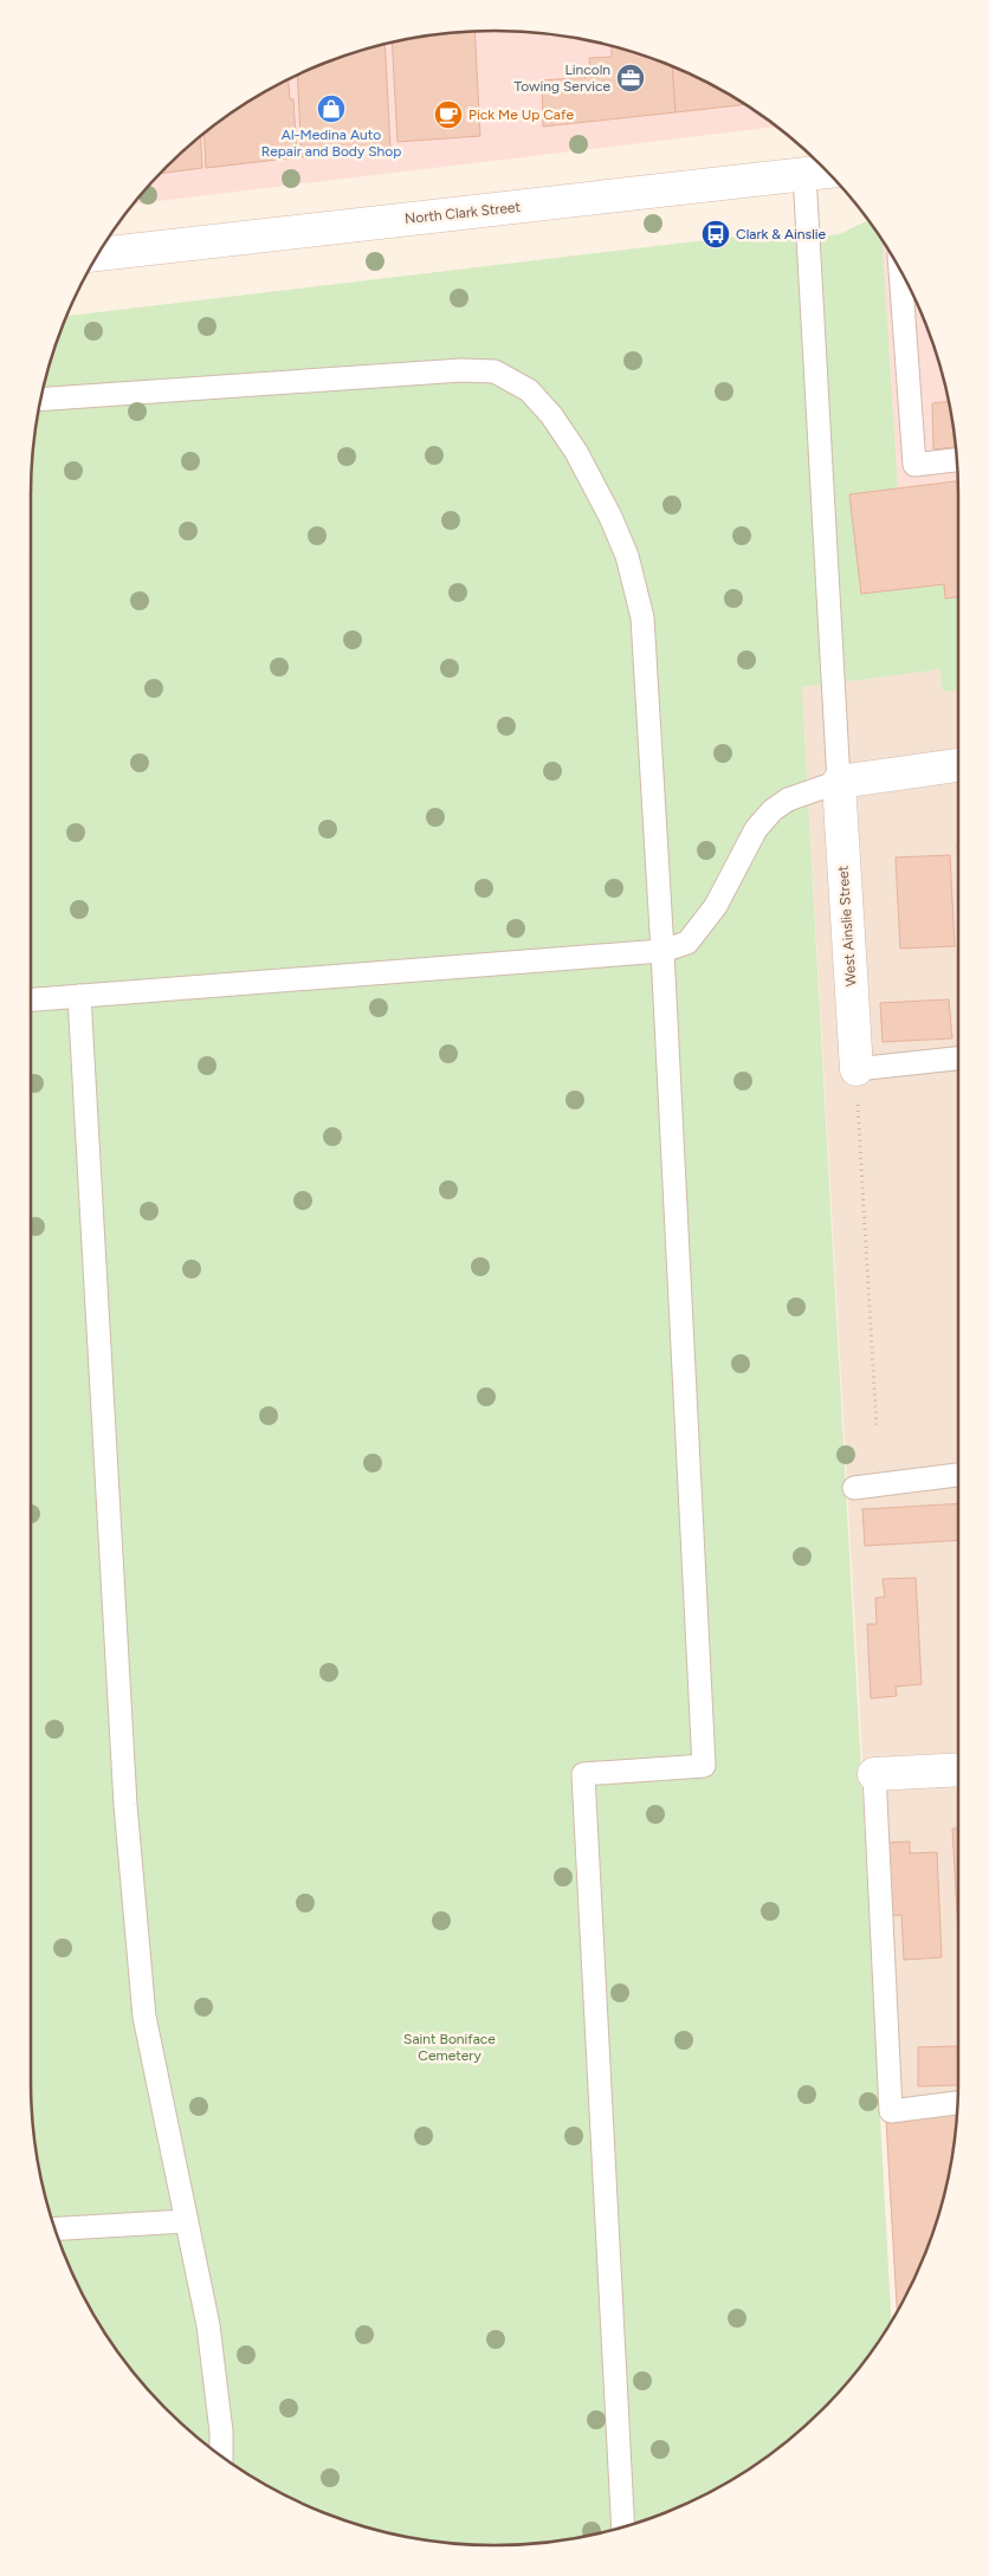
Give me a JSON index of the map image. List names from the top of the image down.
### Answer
{
  "streets": {
    "main road": ["North Clark Street", "West Ainslie Street"]
  },
  "parks": ["Saint Boniface Cemetery"],
  "places": {
    "office": ["Lincoln Towing Service"],
    "shop": ["Al-Medina Auto Repair and Body Shop"],
    "cafe": ["Pick Me Up Cafe"],
    "bus stop": ["Clark & Ainslie"]
  }
}
